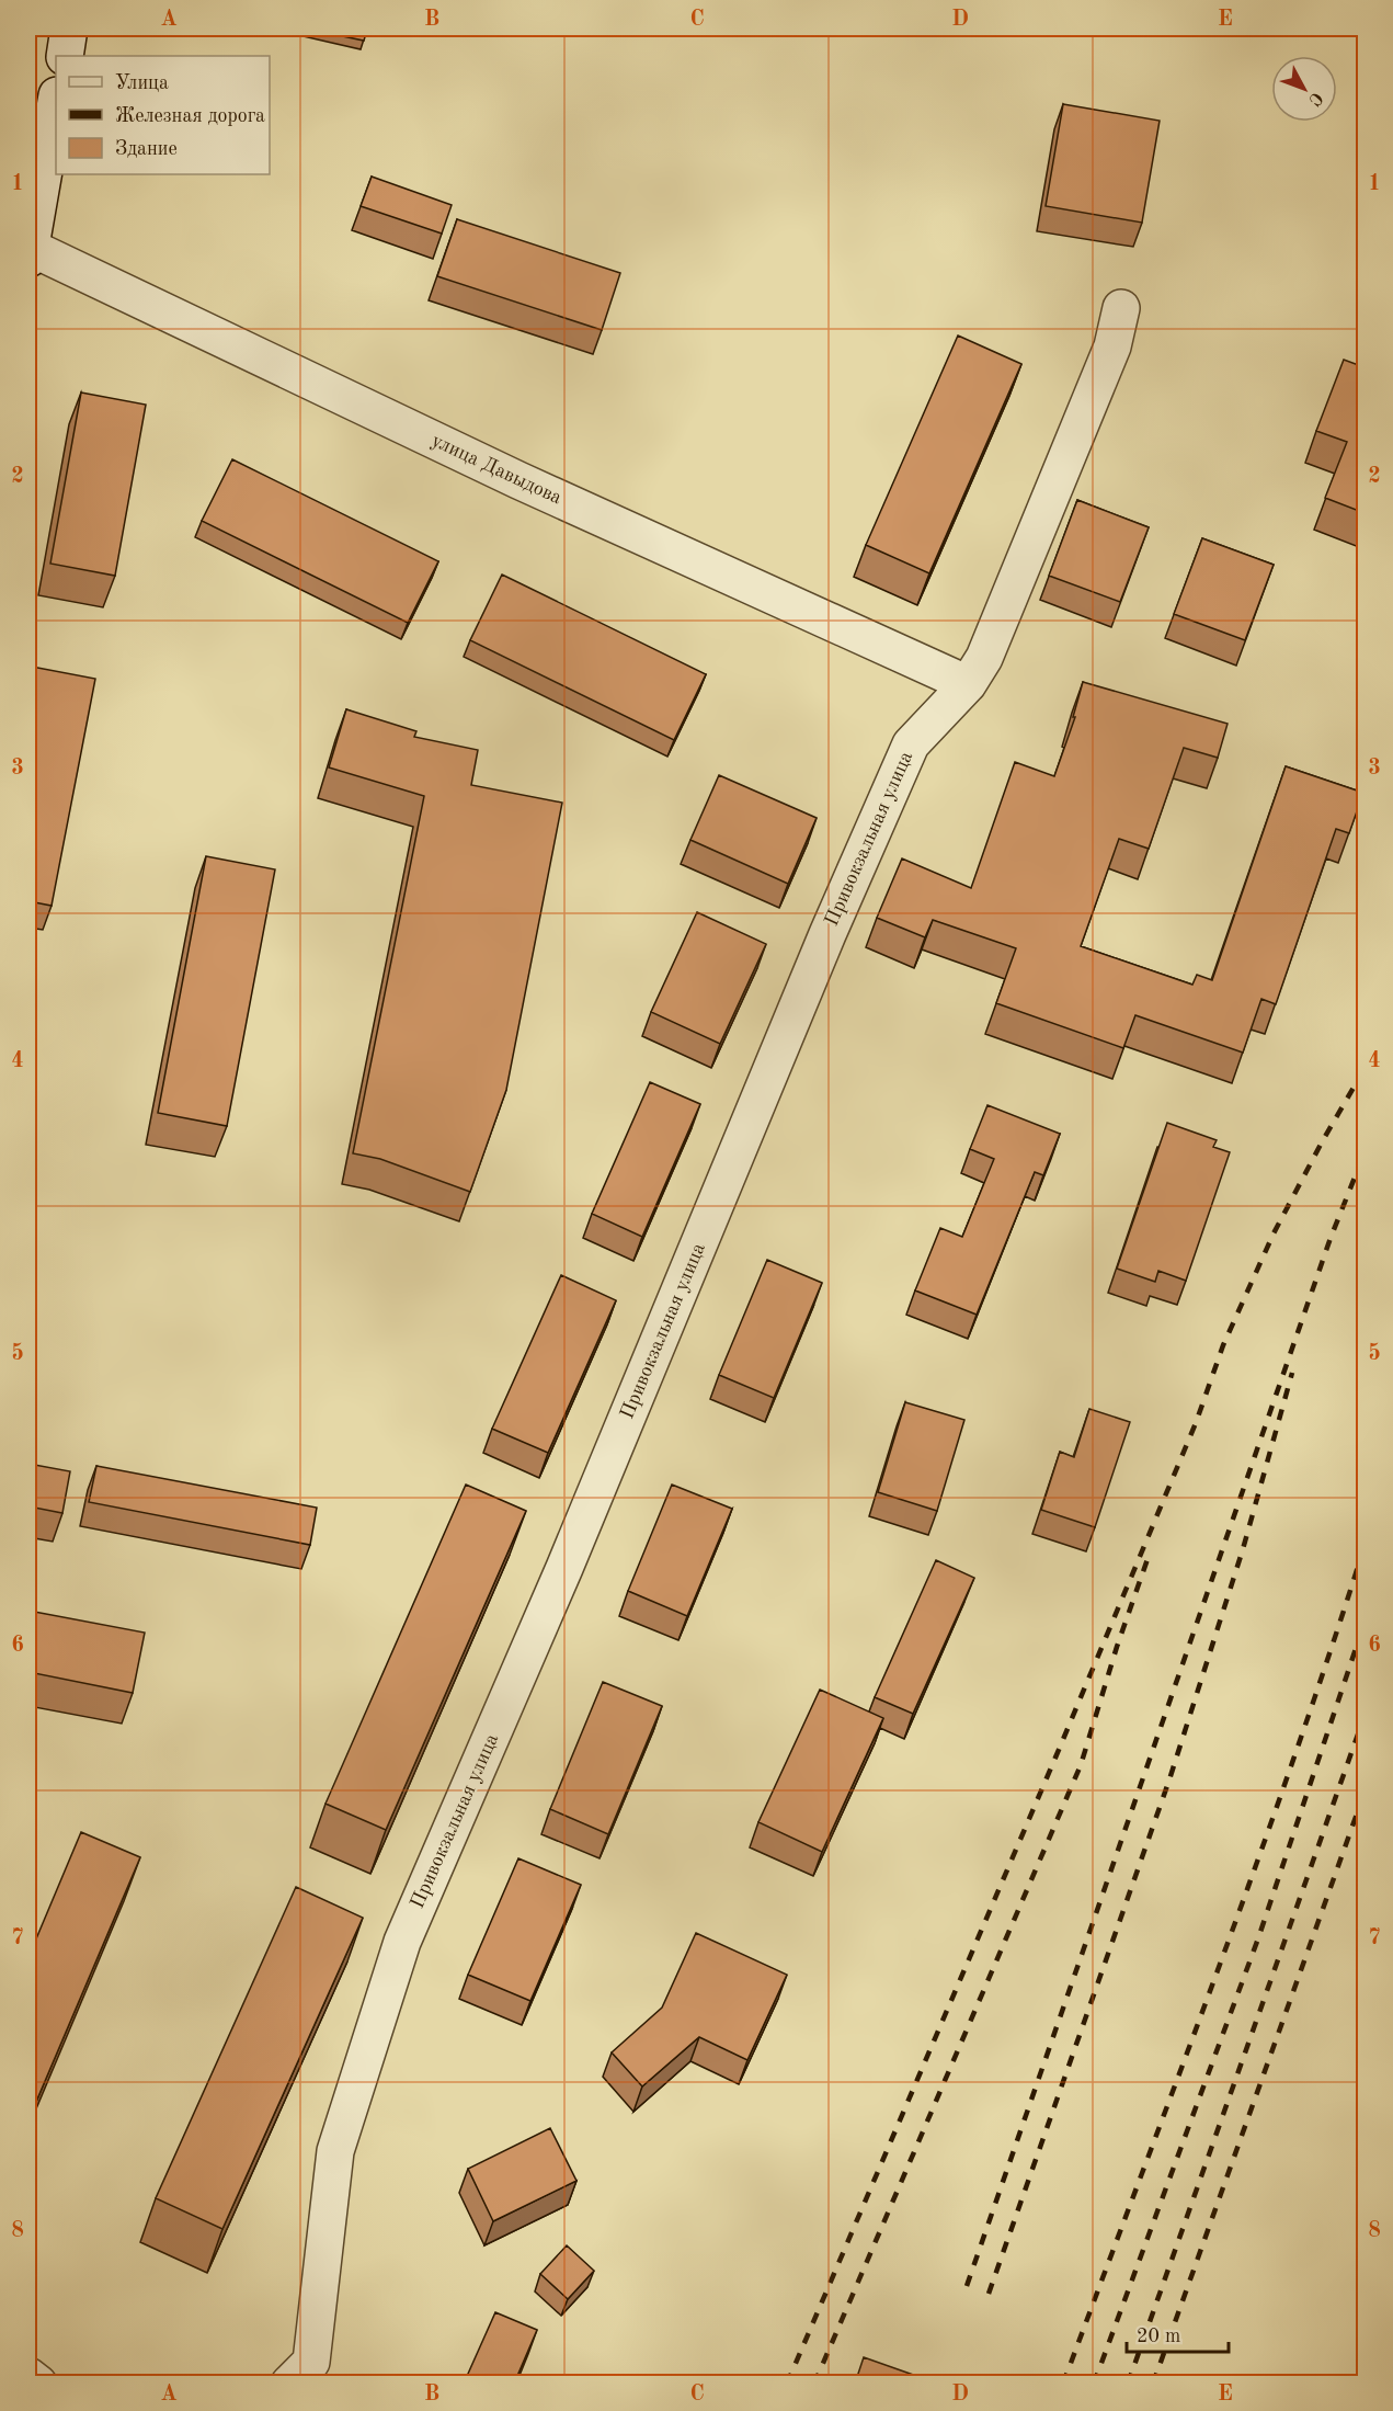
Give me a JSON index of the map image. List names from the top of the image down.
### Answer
{
  "streets": {
    "street": ["улица Давыдова", "Привокзальная улица"]
  },
  "crossings": [
    ["улица Давыдова", "Привокзальная улица"]
  ],
  "legend": ["Улица", "Железная дорога", "Здание"],
  "scale_bar": "20 m",
  "north": "bottom right",
  "grid": {
    "columns": [
      "A",
      "B",
      "C",
      "D",
      "E"
    ],
    "rows": [
      "1",
      "2",
      "3",
      "4",
      "5",
      "6",
      "7",
      "8"
    ]
  }
}
